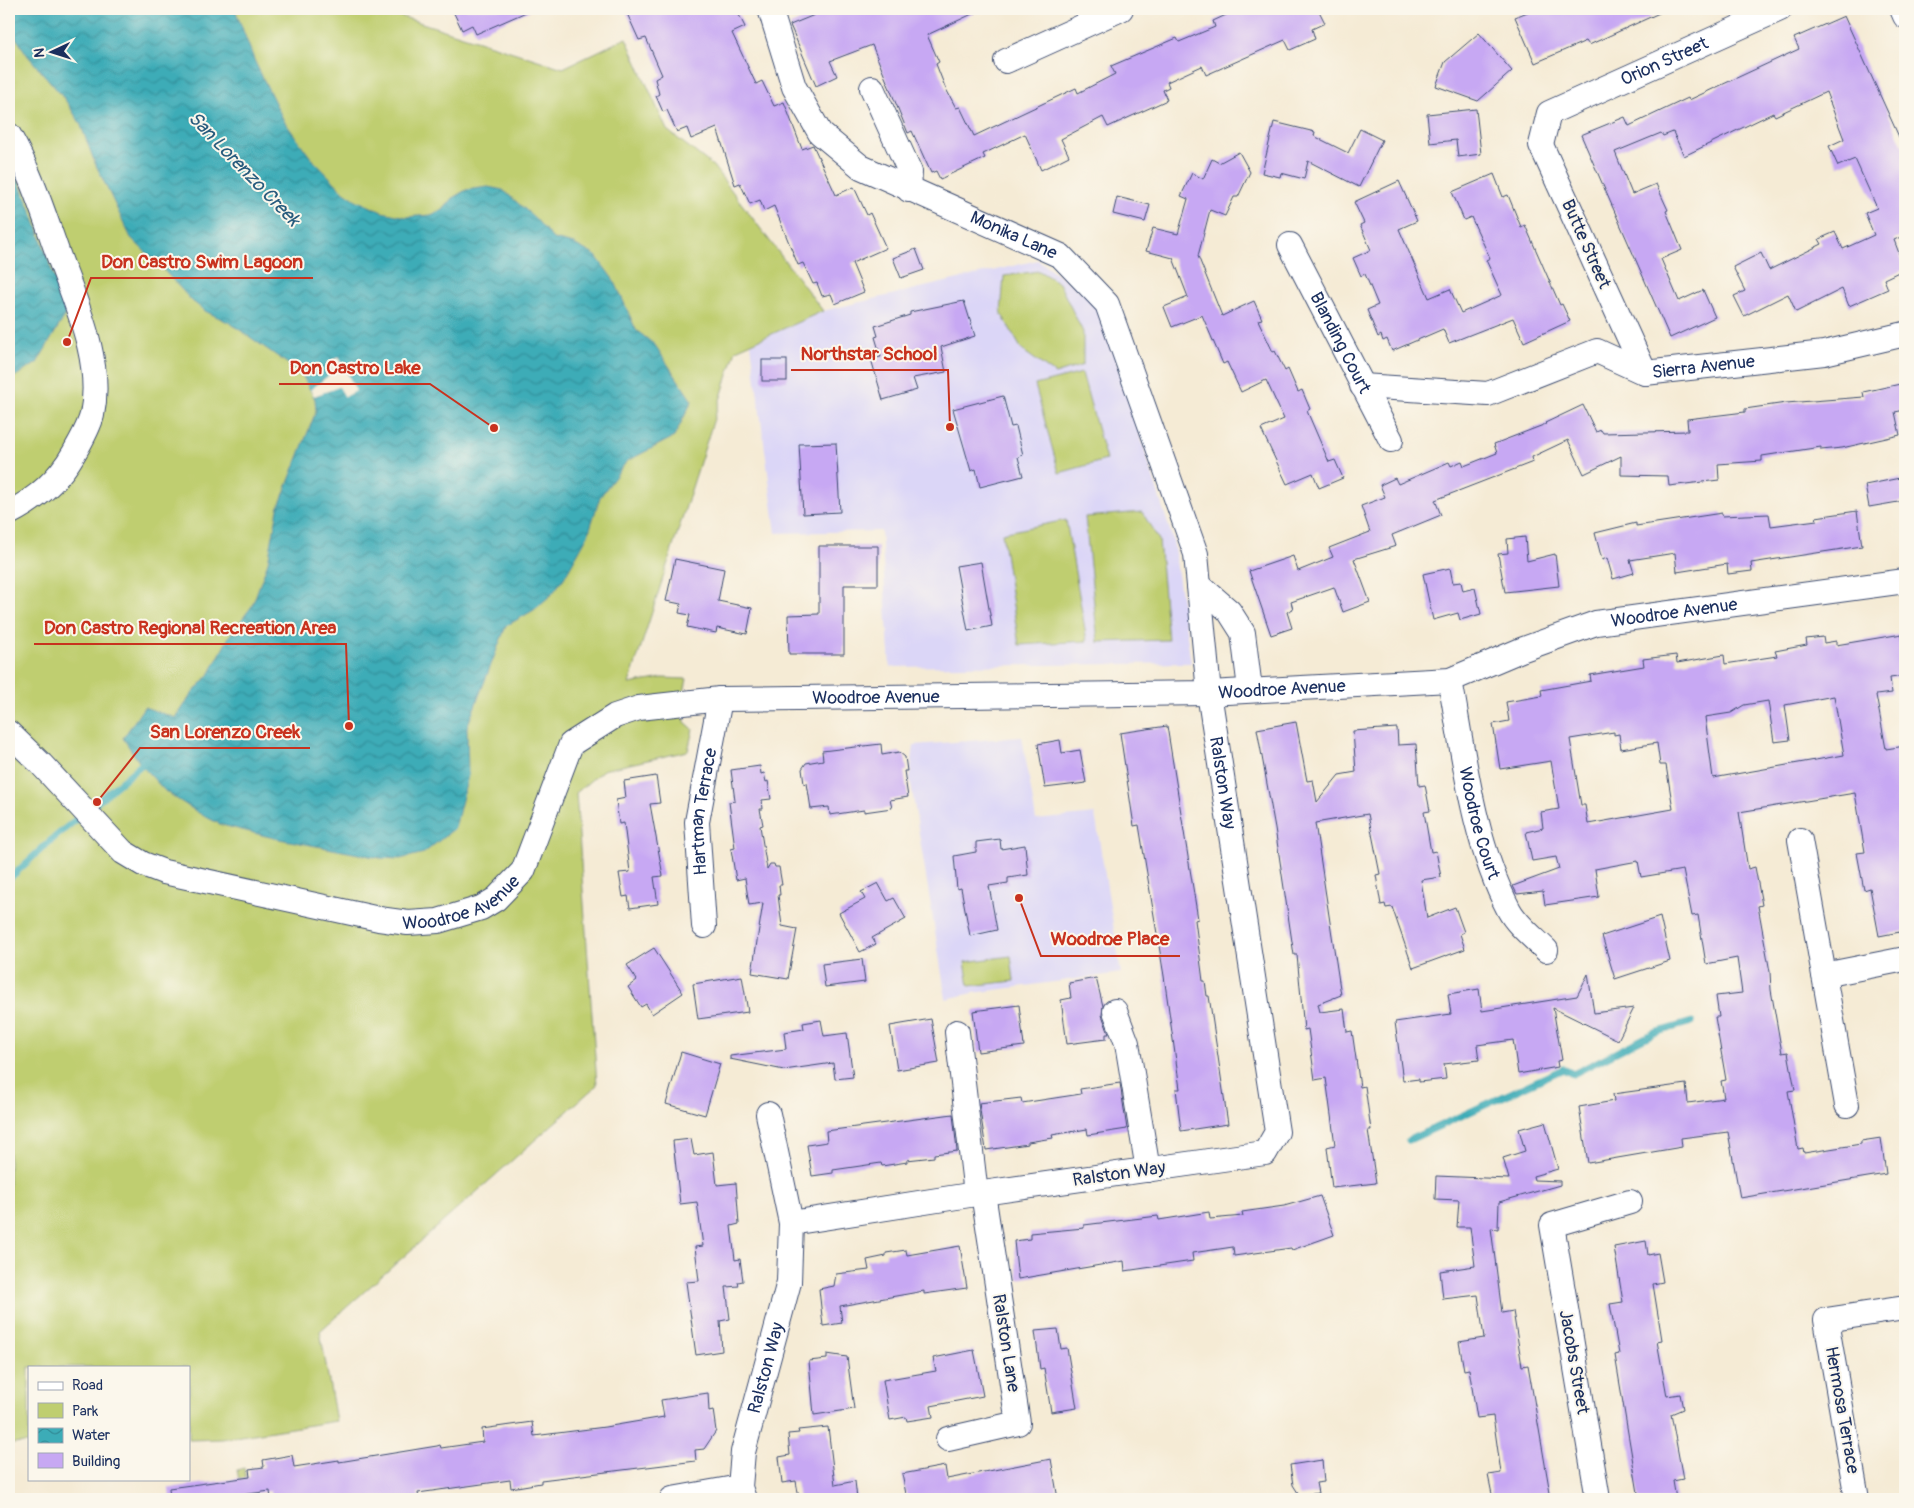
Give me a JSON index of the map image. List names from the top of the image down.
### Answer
{
  "streets": {
    "street": [
      "Orion Street",
      "Monika Lane",
      "Butte Street",
      "Blanding Court",
      "Sierra Avenue",
      "Woodroe Avenue",
      "Ralston Way",
      "Hartman Terrace",
      "Woodroe Court",
      "Ralston Lane",
      "Jacobs Street",
      "Hermosa Terrace"
    ]
  },
  "crossings": [
    ["Orion Street", "Butte Street"],
    ["Monika Lane", "Woodroe Avenue"],
    ["Monika Lane", "Ralston Way"],
    ["Butte Street", "Sierra Avenue"],
    ["Blanding Court", "Sierra Avenue"],
    ["Woodroe Avenue", "Ralston Way"],
    ["Woodroe Avenue", "Hartman Terrace"],
    ["Woodroe Avenue", "Woodroe Court"],
    ["Ralston Way", "Ralston Lane"]
  ],
  "water": ["San Lorenzo Creek"],
  "places": [
    "Don Castro Swim Lagoon",
    "Northstar School",
    "Don Castro Lake",
    "Don Castro Regional Recreation Area",
    "San Lorenzo Creek",
    "Woodroe Place"
  ],
  "legend": [
    "Road",
    "Park",
    "Water",
    "Building"
  ],
  "north": "left"
}
